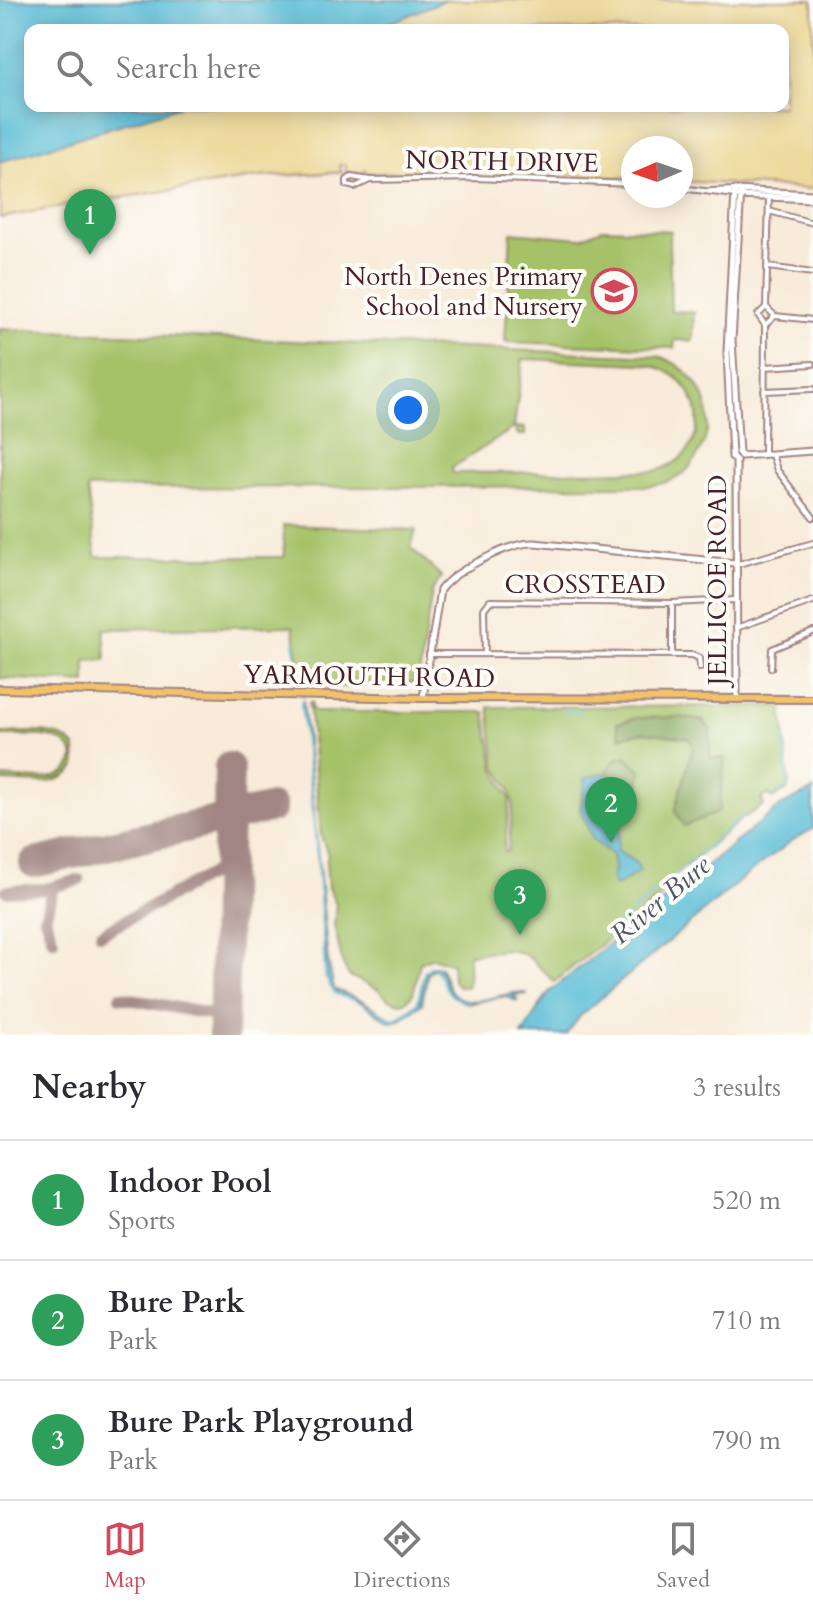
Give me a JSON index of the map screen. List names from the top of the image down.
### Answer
{
  "streets": {
    "main road": ["YARMOUTH ROAD"],
    "street": ["NORTH DRIVE", "JELLICOE ROAD", "CROSSTEAD"]
  },
  "crossings": [
    ["JELLICOE ROAD", "CROSSTEAD"],
    ["JELLICOE ROAD", "YARMOUTH ROAD"]
  ],
  "water": ["River Bure"],
  "places": {
    "school or university": ["North Denes Primary School and Nursery"]
  },
  "north": "left",
  "page": {
    "search": "Search here",
    "pins": ["1", "2", "3"],
    "heading": ["Nearby", "3 results"],
    "list": [
      {
        "mark": "1",
        "name": "Indoor Pool",
        "note": "Sports",
        "value": "520 m"
      },
      {
        "mark": "2",
        "name": "Bure Park",
        "note": "Park",
        "value": "710 m"
      },
      {
        "mark": "3",
        "name": "Bure Park Playground",
        "note": "Park",
        "value": "790 m"
      }
    ],
    "nav": ["Map", "Directions", "Saved"]
  }
}
